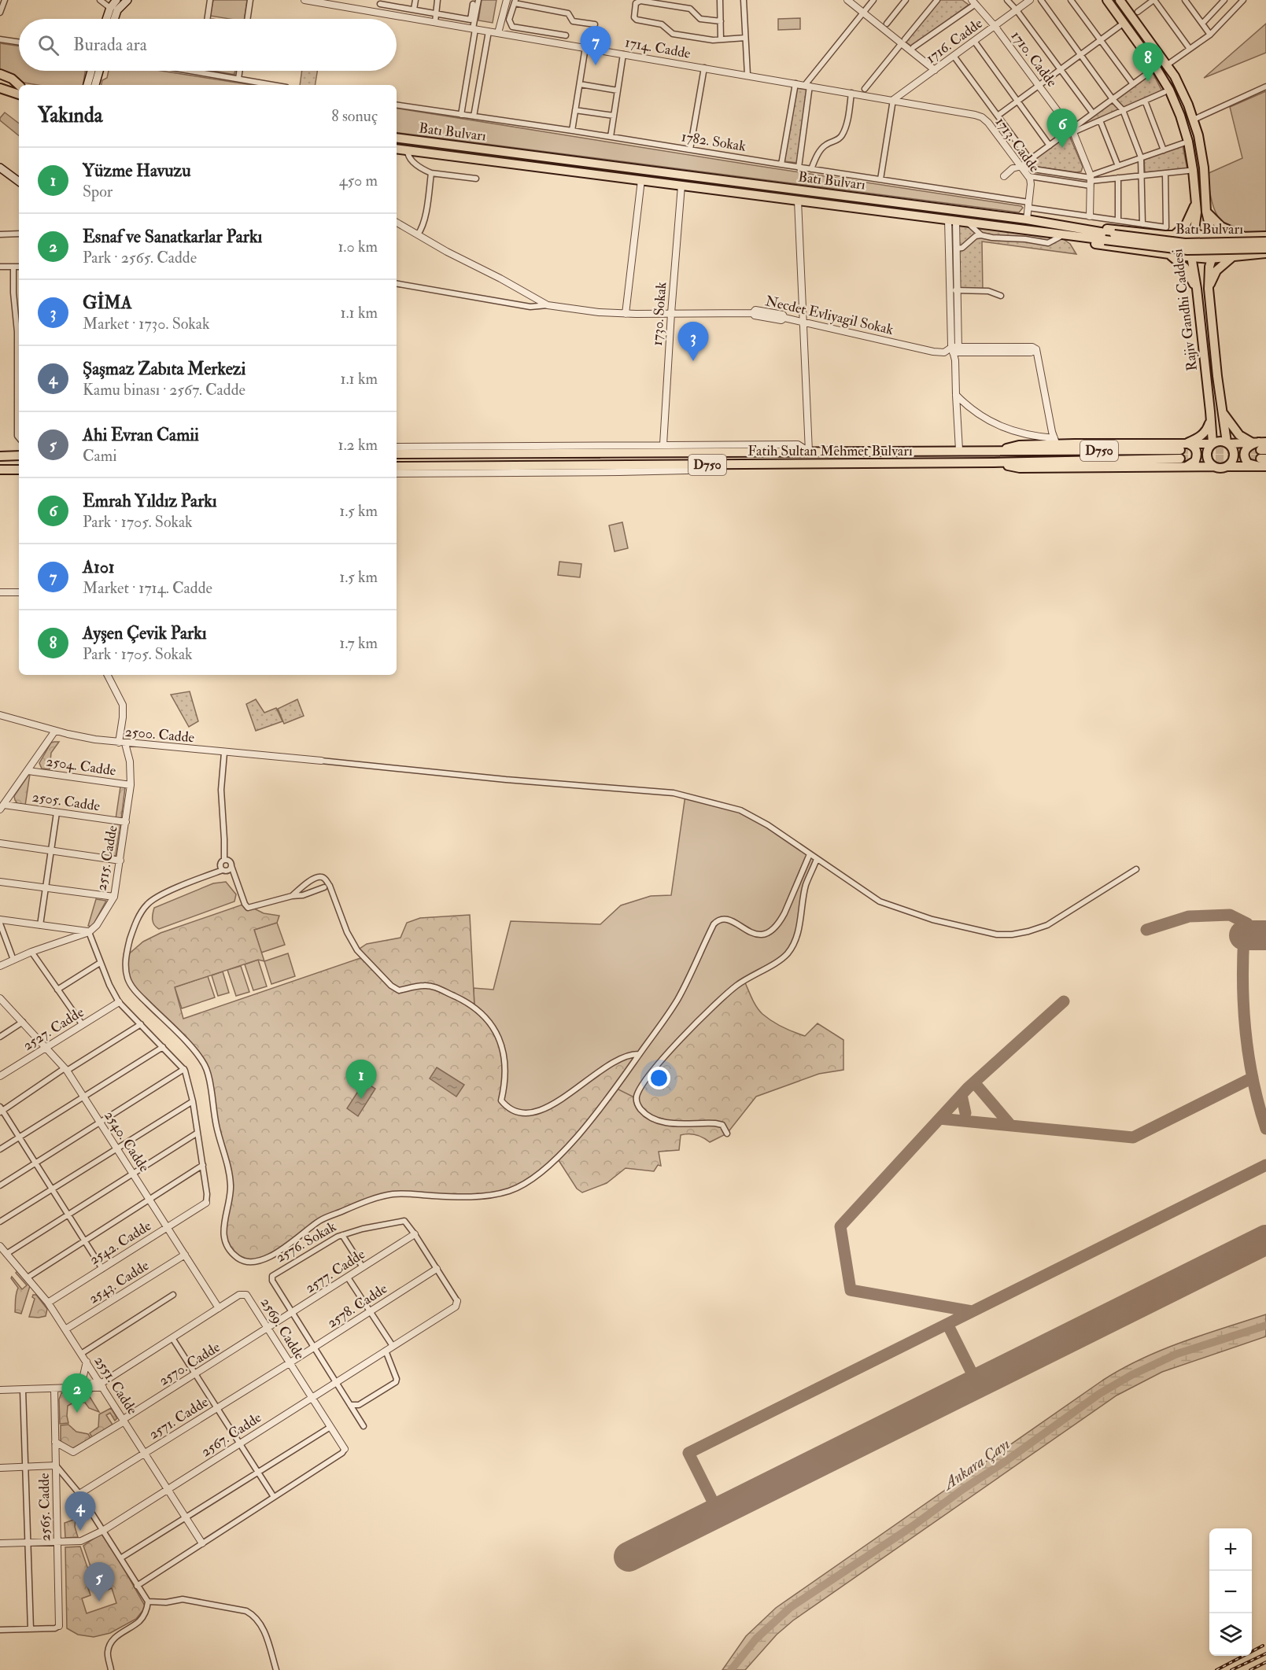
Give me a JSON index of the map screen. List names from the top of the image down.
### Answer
{
  "streets": {
    "main road": [
      "Batı Bulvarı",
      "Rajiv Gandhi Caddesi",
      "Fatih Sultan Mehmet Bulvarı",
      "D750"
    ],
    "street": [
      "1716. Cadde",
      "1714. Cadde",
      "1710. Cadde",
      "1782. Sokak",
      "1713. Cadde",
      "1730. Sokak",
      "Necdet Evliyagil Sokak",
      "2500. Cadde",
      "2504. Cadde",
      "2505. Cadde",
      "2515. Cadde",
      "2527. Cadde",
      "2540. Cadde",
      "2576. Sokak",
      "2542. Cadde",
      "2577. Cadde",
      "2543. Cadde",
      "2578. Cadde",
      "2569. Cadde",
      "2570. Cadde",
      "2551. Cadde",
      "2571. Cadde",
      "2567. Cadde",
      "2565. Cadde"
    ]
  },
  "crossings": [
    ["1716. Cadde", "1714. Cadde"],
    ["1716. Cadde", "1710. Cadde"],
    ["1714. Cadde", "1713. Cadde"],
    ["1710. Cadde", "1782. Sokak"],
    ["Batı Bulvarı", "1713. Cadde"],
    ["Batı Bulvarı", "Rajiv Gandhi Caddesi"],
    ["Batı Bulvarı", "1730. Sokak"],
    ["1782. Sokak", "1713. Cadde"],
    ["1730. Sokak", "Necdet Evliyagil Sokak"],
    ["2500. Cadde", "2515. Cadde"],
    ["2504. Cadde", "2515. Cadde"],
    ["2505. Cadde", "2515. Cadde"],
    ["2527. Cadde", "2540. Cadde"],
    ["2540. Cadde", "2542. Cadde"],
    ["2540. Cadde", "2543. Cadde"],
    ["2540. Cadde", "2569. Cadde"],
    ["2576. Sokak", "2577. Cadde"],
    ["2576. Sokak", "2578. Cadde"],
    ["2576. Sokak", "2567. Cadde"],
    ["2542. Cadde", "2551. Cadde"],
    ["2577. Cadde", "2569. Cadde"],
    ["2577. Cadde", "2570. Cadde"],
    ["2543. Cadde", "2551. Cadde"],
    ["2578. Cadde", "2569. Cadde"],
    ["2578. Cadde", "2571. Cadde"],
    ["2569. Cadde", "2570. Cadde"],
    ["2569. Cadde", "2551. Cadde"],
    ["2569. Cadde", "2571. Cadde"],
    ["2569. Cadde", "2567. Cadde"],
    ["2569. Cadde", "2565. Cadde"],
    ["2570. Cadde", "2551. Cadde"],
    ["2570. Cadde", "2565. Cadde"],
    ["2551. Cadde", "2571. Cadde"],
    ["2551. Cadde", "2567. Cadde"],
    ["2567. Cadde", "2565. Cadde"]
  ],
  "water": ["Ankara Çayı"],
  "page": {
    "search": "Burada ara",
    "pins": [
      "7",
      "8",
      "6",
      "3",
      "1",
      "2",
      "4",
      "5"
    ],
    "heading": ["Yakında", "8 sonuç"],
    "list": [
      {
        "mark": "1",
        "name": "Yüzme Havuzu",
        "note": "Spor",
        "value": "450 m"
      },
      {
        "mark": "2",
        "name": "Esnaf ve Sanatkarlar Parkı",
        "note": "Park · 2565. Cadde",
        "value": "1.0 km"
      },
      {
        "mark": "3",
        "name": "GİMA",
        "note": "Market · 1730. Sokak",
        "value": "1.1 km"
      },
      {
        "mark": "4",
        "name": "Şaşmaz Zabıta Merkezi",
        "note": "Kamu binası · 2567. Cadde",
        "value": "1.1 km"
      },
      {
        "mark": "5",
        "name": "Ahi Evran Camii",
        "note": "Cami",
        "value": "1.2 km"
      },
      {
        "mark": "6",
        "name": "Emrah Yıldız Parkı",
        "note": "Park · 1705. Sokak",
        "value": "1.5 km"
      },
      {
        "mark": "7",
        "name": "A101",
        "note": "Market · 1714. Cadde",
        "value": "1.5 km"
      },
      {
        "mark": "8",
        "name": "Ayşen Çevik Parkı",
        "note": "Park · 1705. Sokak",
        "value": "1.7 km"
      }
    ],
    "map_buttons": ["+", "−"]
  }
}
